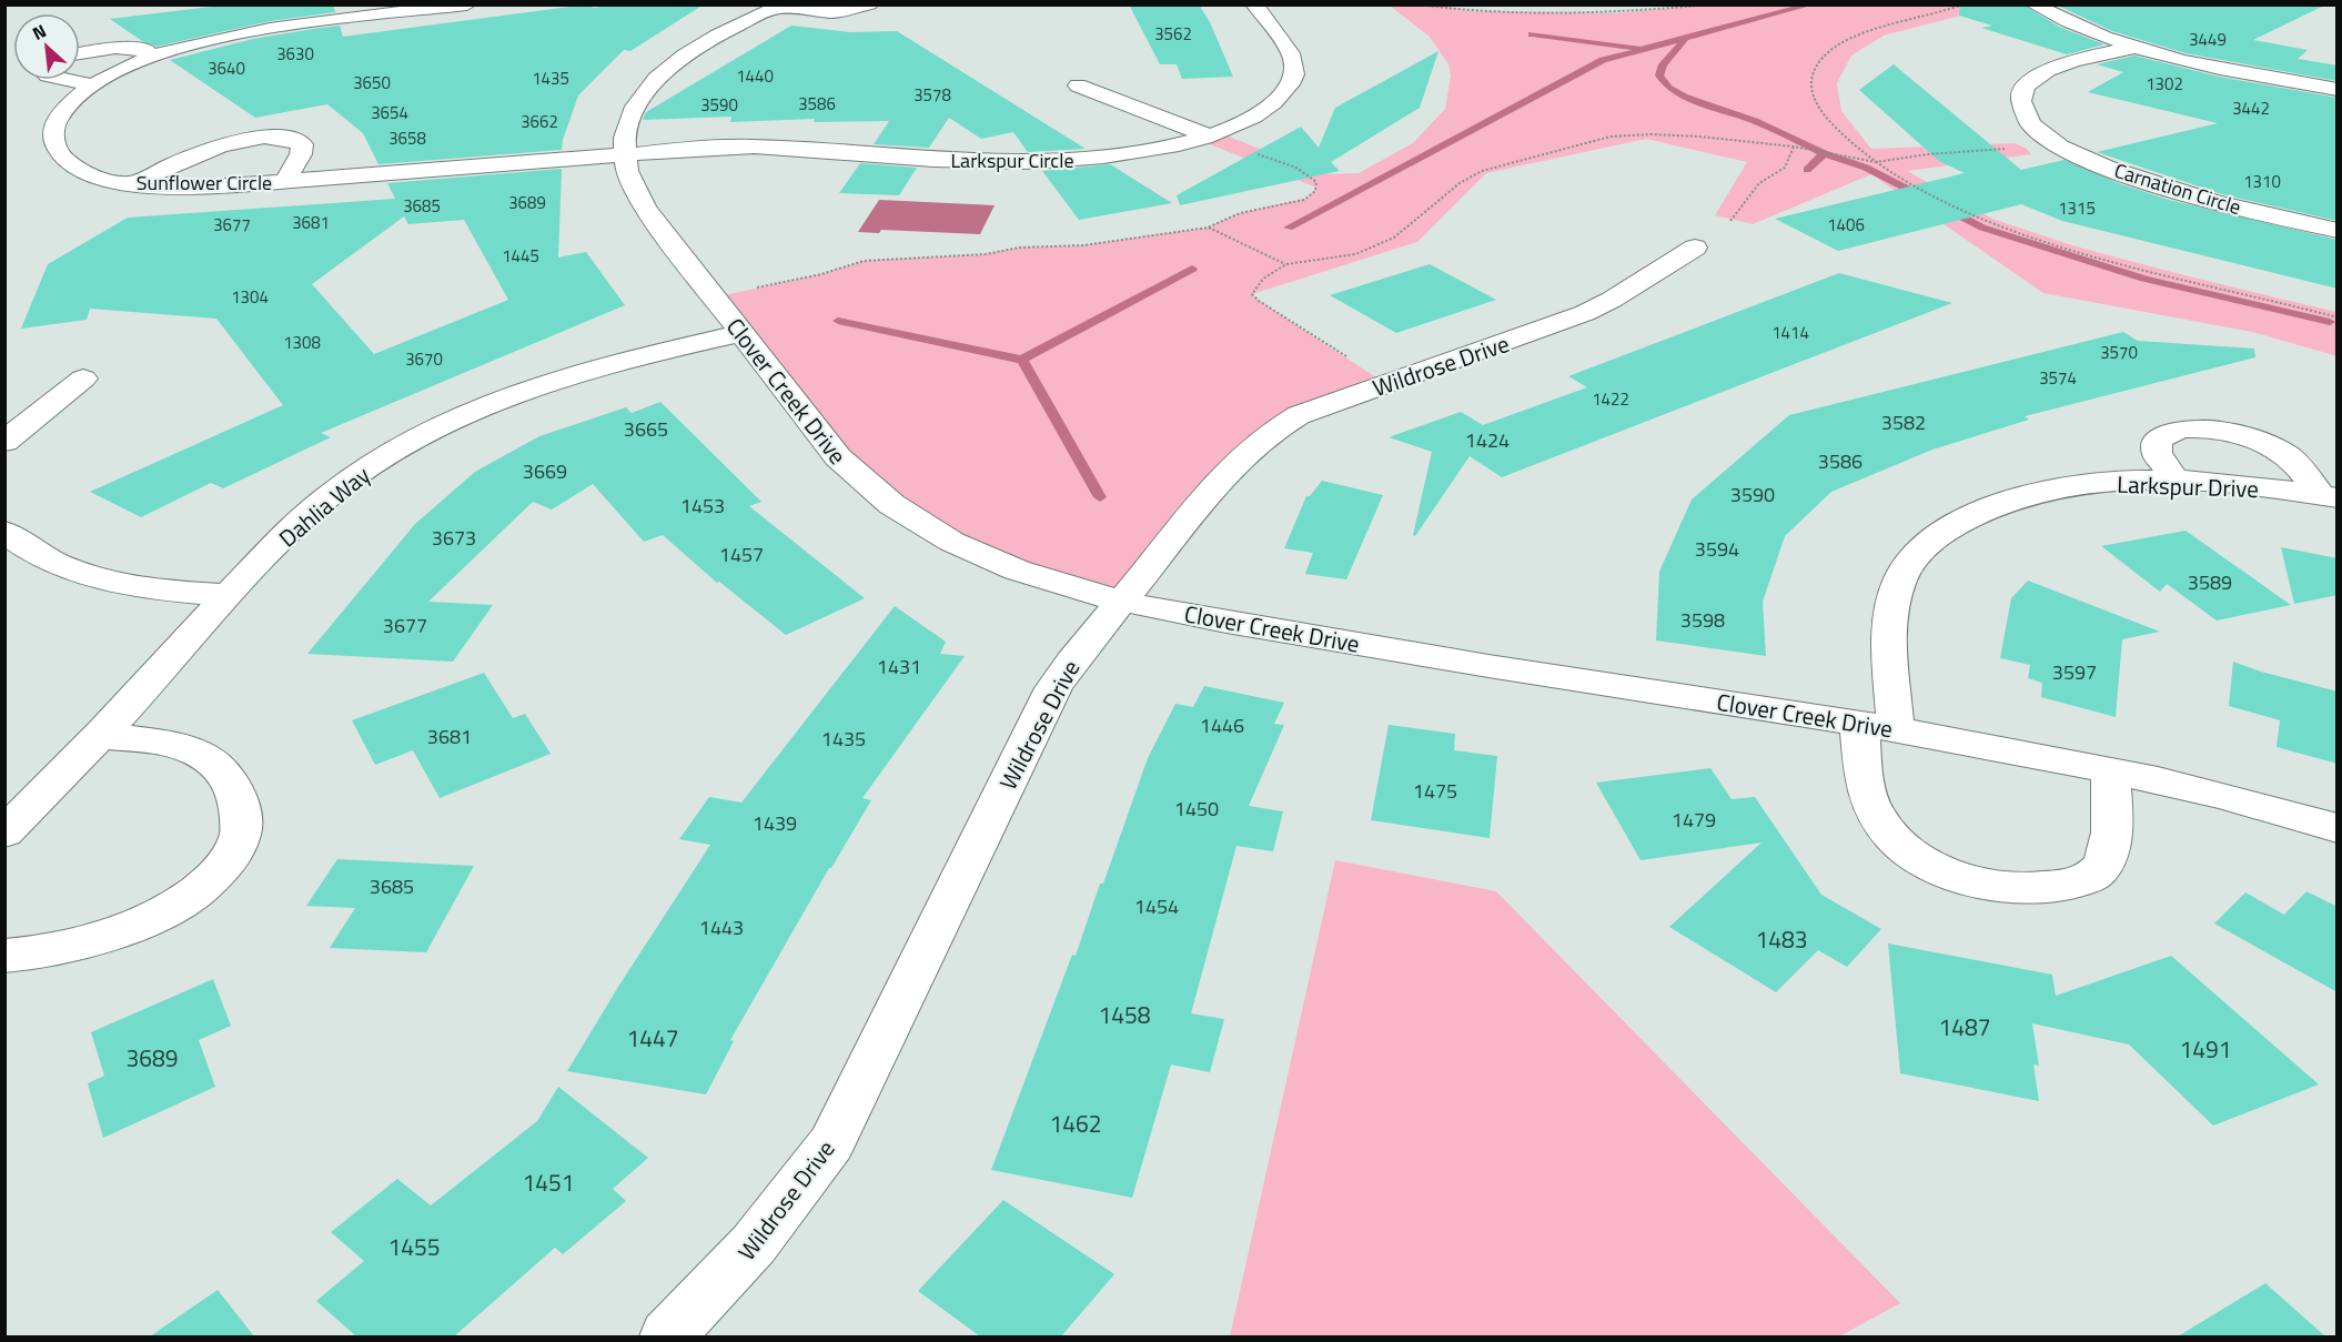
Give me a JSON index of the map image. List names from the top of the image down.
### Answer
{
  "streets": {
    "street": [
      "Larkspur Circle",
      "Sunflower Circle",
      "Carnation Circle",
      "Wildrose Drive",
      "Clover Creek Drive",
      "Larkspur Drive",
      "Dahlia Way"
    ]
  },
  "crossings": [
    ["Larkspur Circle", "Sunflower Circle"],
    ["Larkspur Circle", "Clover Creek Drive"],
    ["Sunflower Circle", "Clover Creek Drive"],
    ["Wildrose Drive", "Clover Creek Drive"],
    ["Clover Creek Drive", "Larkspur Drive"],
    ["Clover Creek Drive", "Dahlia Way"]
  ],
  "house_numbers": [
    "3562",
    "3449",
    "3630",
    "3640",
    "1440",
    "1435",
    "3650",
    "1302",
    "3578",
    "3586",
    "3590",
    "3442",
    "3654",
    "3662",
    "3658",
    "1310",
    "3689",
    "3685",
    "1315",
    "3681",
    "3677",
    "1406",
    "1445",
    "1304",
    "1414",
    "1308",
    "3570",
    "3670",
    "3574",
    "1422",
    "3582",
    "3665",
    "1424",
    "3586",
    "3669",
    "3590",
    "1453",
    "3673",
    "3594",
    "1457",
    "3589",
    "3598",
    "3677",
    "1431",
    "3597",
    "1446",
    "3681",
    "1435",
    "1475",
    "1450",
    "1479",
    "1439",
    "3685",
    "1454",
    "1443",
    "1483",
    "1458",
    "1487",
    "1447",
    "1491",
    "3689",
    "1462",
    "1451",
    "1455"
  ],
  "north": "top left"
}
